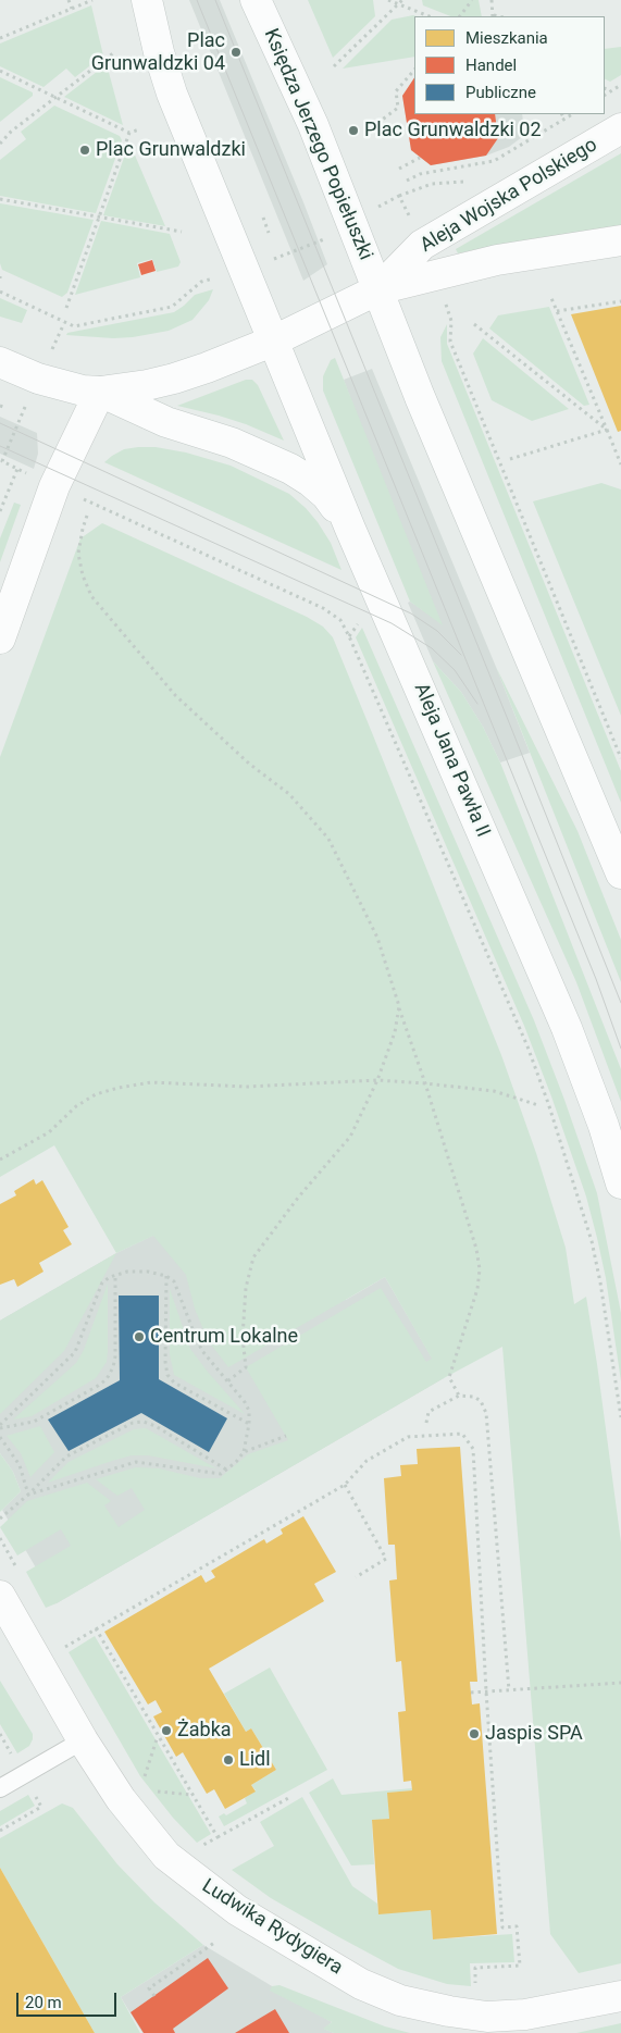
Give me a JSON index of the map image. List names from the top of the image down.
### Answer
{
  "streets": {
    "main road": [
      "Księdza Jerzego Popiełuszki",
      "Aleja Wojska Polskiego",
      "Aleja Jana Pawła II",
      "Ludwika Rydygiera"
    ]
  },
  "crossings": [
    ["Księdza Jerzego Popiełuszki", "Aleja Wojska Polskiego"],
    ["Aleja Wojska Polskiego", "Aleja Jana Pawła II"]
  ],
  "places": [
    "Plac Grunwaldzki 04",
    "Plac Grunwaldzki 02",
    "Plac Grunwaldzki",
    "Centrum Lokalne",
    "Żabka",
    "Jaspis SPA",
    "Lidl"
  ],
  "legend": ["Mieszkania", "Handel", "Publiczne"],
  "scale_bar": "20 m"
}
